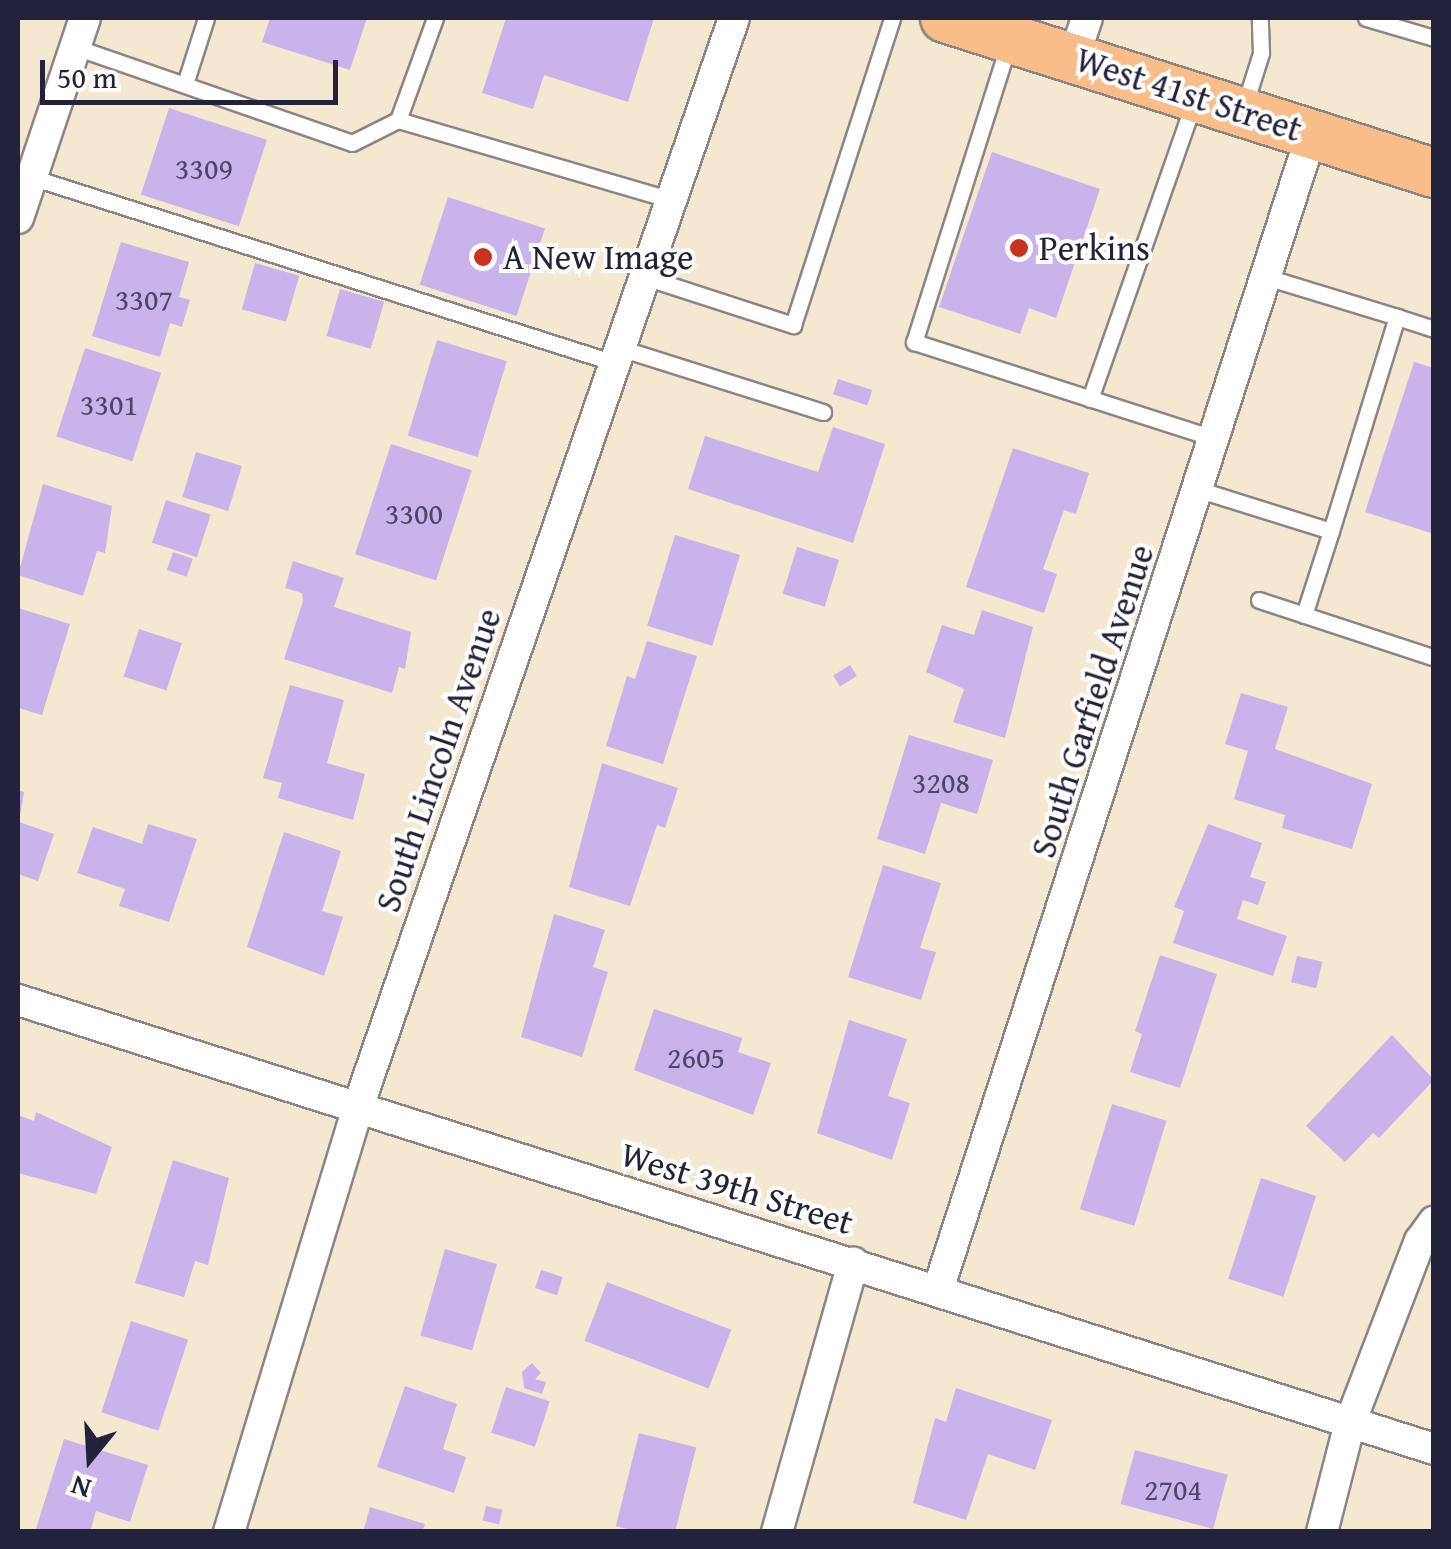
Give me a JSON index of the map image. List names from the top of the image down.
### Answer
{
  "streets": {
    "main road": ["West 41st Street"],
    "street": ["South Garfield Avenue", "South Lincoln Avenue", "West 39th Street"]
  },
  "crossings": [
    ["West 41st Street", "South Garfield Avenue"],
    ["South Garfield Avenue", "West 39th Street"],
    ["South Lincoln Avenue", "West 39th Street"]
  ],
  "places": ["Perkins", "A New Image"],
  "house_numbers": [
    "3309",
    "3307",
    "3301",
    "3300",
    "3208",
    "2605",
    "2704"
  ],
  "scale_bar": "50 m",
  "north": "bottom"
}
